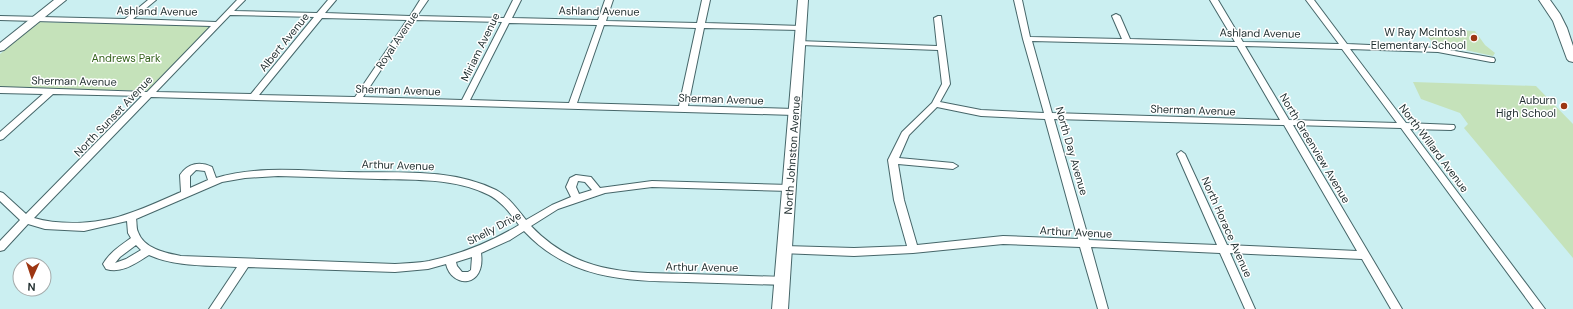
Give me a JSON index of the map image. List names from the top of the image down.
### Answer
{
  "streets": {
    "street": [
      "Ashland Avenue",
      "Royal Avenue",
      "Albert Avenue",
      "Miriam Avenue",
      "Sherman Avenue",
      "North Sunset Avenue",
      "North Greenview Avenue",
      "North Willard Avenue",
      "North Day Avenue",
      "North Johnston Avenue",
      "Arthur Avenue",
      "North Horace Avenue",
      "Shelly Drive"
    ]
  },
  "crossings": [
    ["Ashland Avenue", "Royal Avenue"],
    ["Ashland Avenue", "Albert Avenue"],
    ["Ashland Avenue", "Miriam Avenue"],
    ["Ashland Avenue", "North Sunset Avenue"],
    ["Ashland Avenue", "North Greenview Avenue"],
    ["Ashland Avenue", "North Willard Avenue"],
    ["Ashland Avenue", "North Day Avenue"],
    ["Ashland Avenue", "North Johnston Avenue"],
    ["Royal Avenue", "Sherman Avenue"],
    ["Albert Avenue", "Sherman Avenue"],
    ["Miriam Avenue", "Sherman Avenue"],
    ["Sherman Avenue", "North Sunset Avenue"],
    ["Sherman Avenue", "North Greenview Avenue"],
    ["Sherman Avenue", "North Willard Avenue"],
    ["Sherman Avenue", "North Day Avenue"],
    ["Sherman Avenue", "North Johnston Avenue"],
    ["North Sunset Avenue", "Arthur Avenue"],
    ["North Greenview Avenue", "Arthur Avenue"],
    ["North Day Avenue", "Arthur Avenue"],
    ["North Johnston Avenue", "Arthur Avenue"],
    ["North Johnston Avenue", "Shelly Drive"],
    ["Arthur Avenue", "North Horace Avenue"],
    ["Arthur Avenue", "Shelly Drive"]
  ],
  "parks": ["Andrews Park"],
  "places": ["W Ray McIntosh Elementary School", "Auburn High School"],
  "north": "bottom"
}
